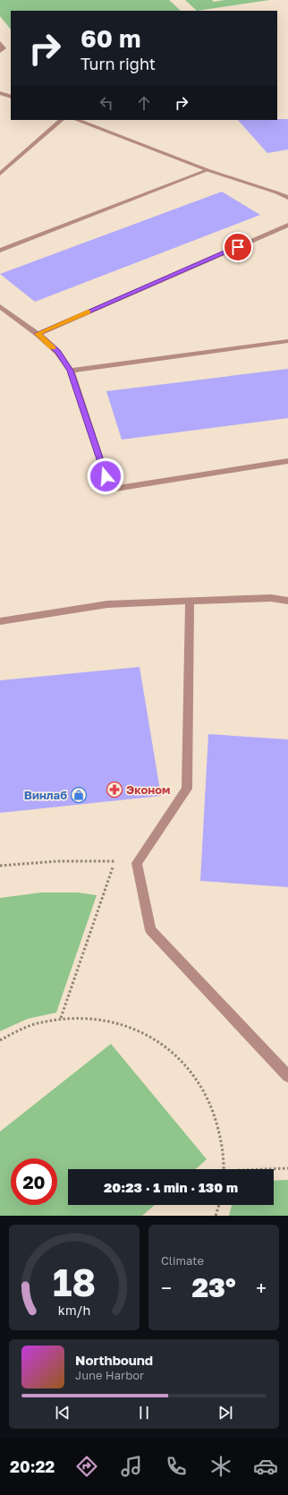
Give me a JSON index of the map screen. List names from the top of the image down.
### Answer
{
  "places": {
    "pharmacy": ["Эконом"],
    "shop": ["Винлаб"]
  },
  "page": {
    "turn": ["60 m", "Turn right"],
    "limit": "20",
    "trip": "20:23 · 1 min · 130 m",
    "tile": "Climate",
    "heat": ["−", "23°", "+"],
    "song": ["Northbound", "June Harbor"],
    "tabs": "20:22",
    "gauge": ["18", "km/h"]
  }
}
